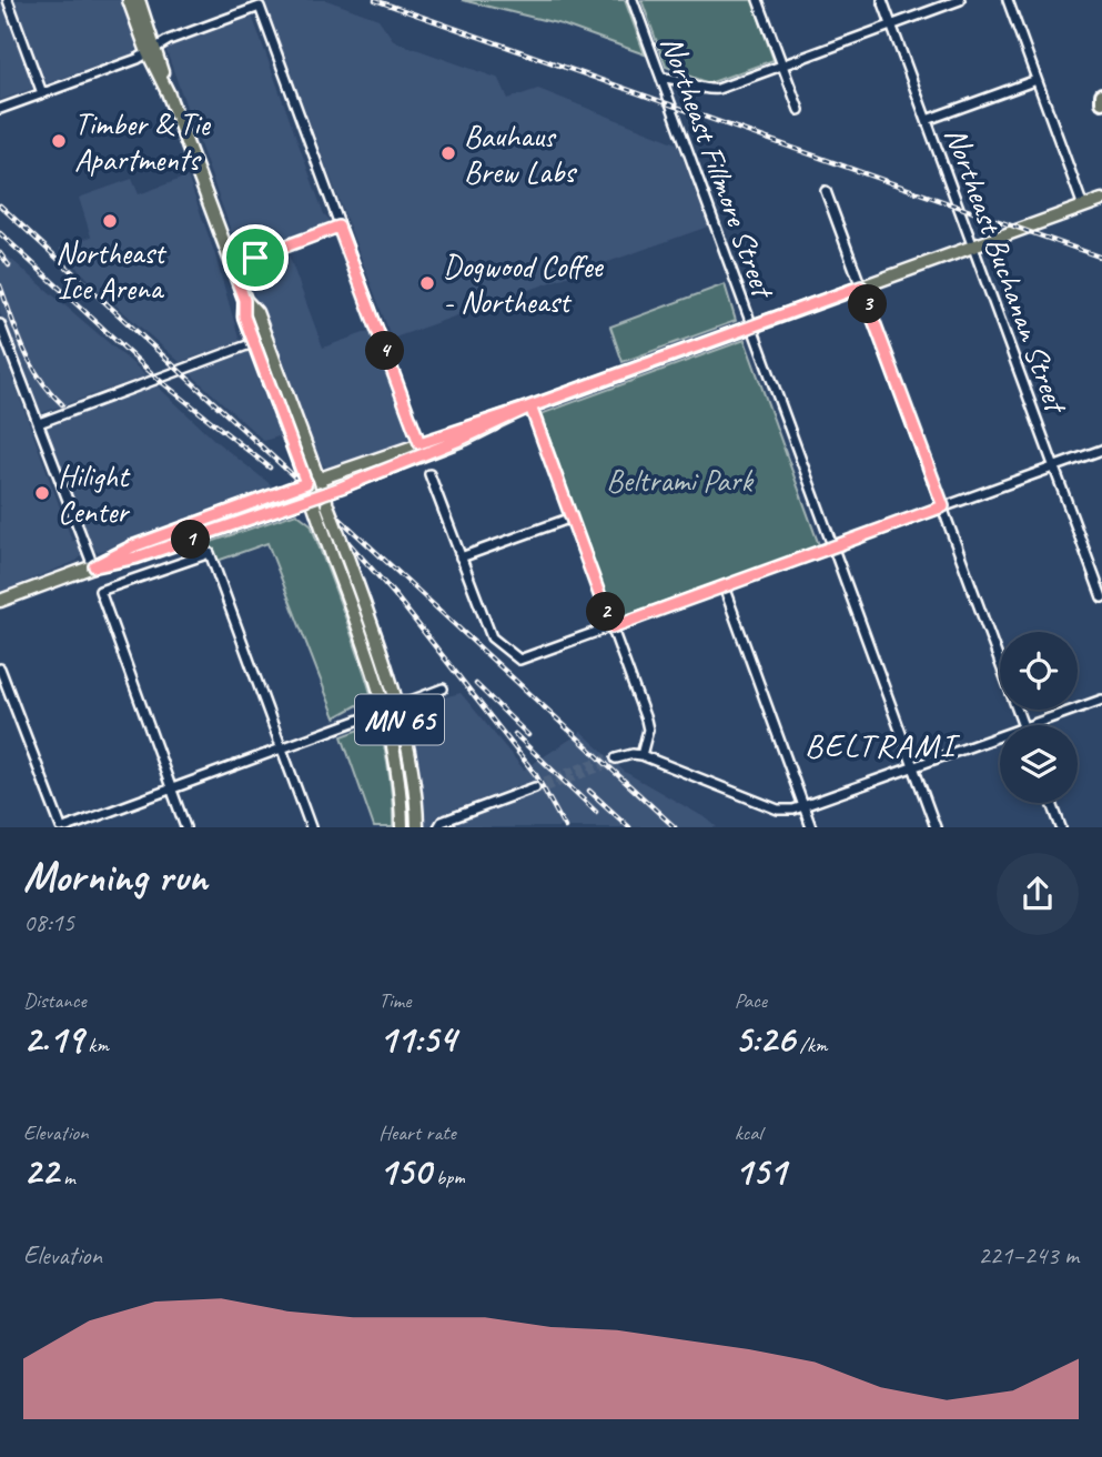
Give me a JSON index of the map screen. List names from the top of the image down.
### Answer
{
  "streets": {
    "main road": ["MN 65"],
    "street": ["Northeast Fillmore Street", "Northeast Buchanan Street"]
  },
  "districts": ["BELTRAMI"],
  "parks": ["Beltrami Park"],
  "places": [
    "Timber & Tie Apartments",
    "Bauhaus Brew Labs",
    "Northeast Ice Arena",
    "Dogwood Coffee - Northeast",
    "Hilight Center"
  ],
  "page": {
    "pins": [
      "3",
      "4",
      "1",
      "2"
    ],
    "heading": ["Morning run", "08:15"],
    "stats": [
      ["Distance", "2.19 km"],
      ["Time", "11:54"],
      ["Pace", "5:26 /km"],
      ["Elevation", "22 m"],
      ["Heart rate", "150 bpm"],
      ["kcal", "151"]
    ],
    "chart": ["Elevation", "221–243 m"]
  }
}
